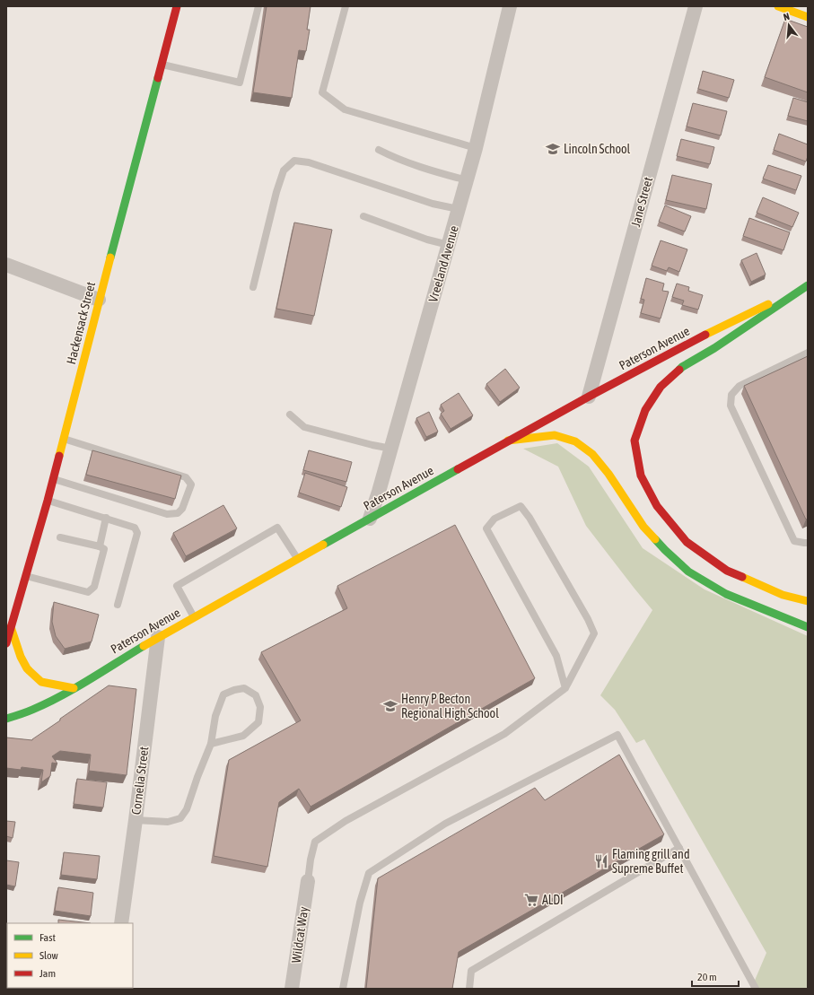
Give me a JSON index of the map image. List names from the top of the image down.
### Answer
{
  "streets": {
    "main road": ["Hackensack Street", "Paterson Avenue"],
    "street": [
      "Jane Street",
      "Vreeland Avenue",
      "Cornelia Street",
      "Wildcat Way"
    ]
  },
  "crossings": [
    ["Jane Street", "Paterson Avenue"],
    ["Vreeland Avenue", "Paterson Avenue"],
    ["Paterson Avenue", "Cornelia Street"]
  ],
  "places": {
    "school or university": ["Lincoln School", "Henry P Becton Regional High School"],
    "restaurant": ["Flaming grill and Supreme Buffet"],
    "supermarket": ["ALDI"]
  },
  "legend": ["Fast", "Slow", "Jam"],
  "scale_bar": "20 m",
  "north": "top"
}
